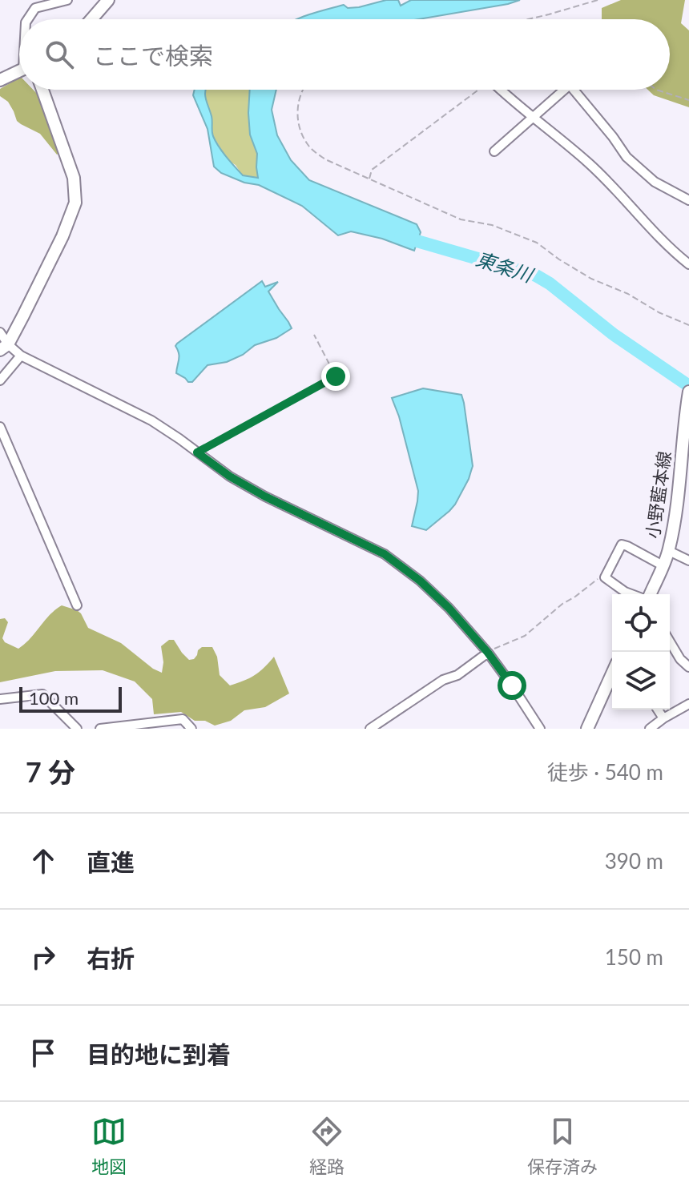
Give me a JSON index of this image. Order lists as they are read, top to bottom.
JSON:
{
  "streets": {
    "main road": ["小野藍本線"]
  },
  "water": ["東条川"],
  "scale_bar": "100 m",
  "page": {
    "search": "ここで検索",
    "scale": "100 m",
    "heading": ["7 分", "徒歩 · 540 m"],
    "list": [
      ["直進", "390 m"],
      ["右折", "150 m"],
      "目的地に到着"
    ],
    "nav": ["地図", "経路", "保存済み"]
  }
}
